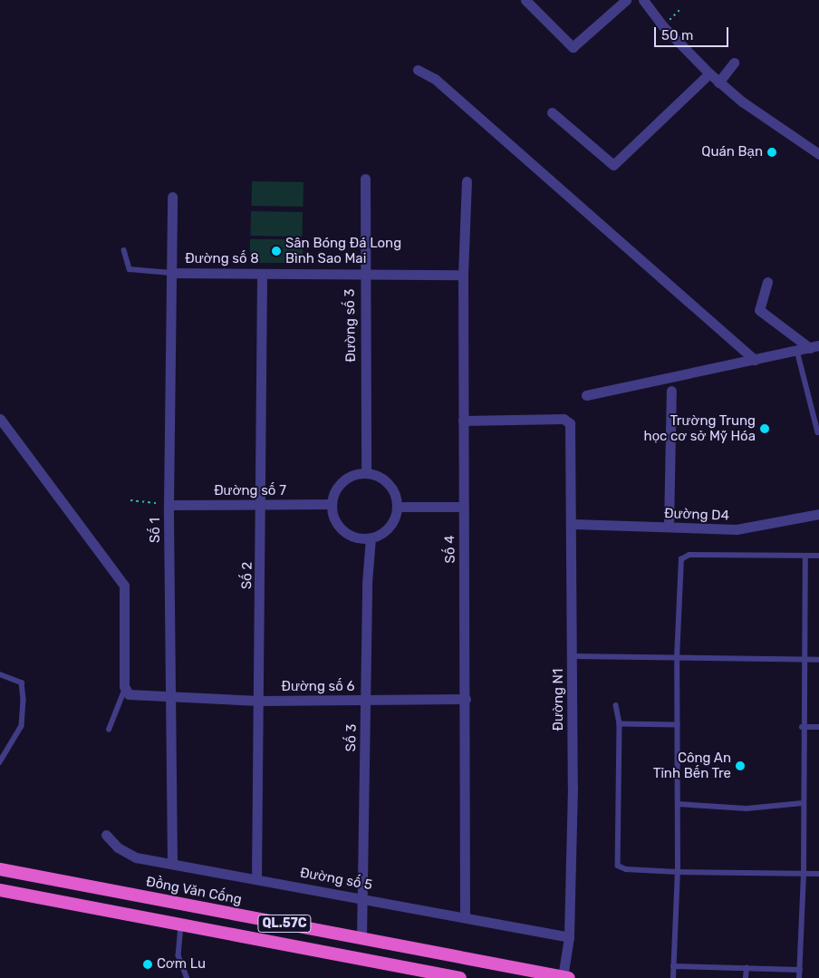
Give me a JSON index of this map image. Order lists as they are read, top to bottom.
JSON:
{
  "streets": {
    "highway": ["Đồng Văn Cống", "QL.57C"],
    "street": [
      "Đường số 8",
      "Đường số 3",
      "Đường số 7",
      "Đường D4",
      "Số 1",
      "Số 4",
      "Số 2",
      "Đường số 6",
      "Đường N1",
      "Số 3",
      "Đường số 5"
    ]
  },
  "crossings": [
    ["Đường số 8", "Đường số 3"],
    ["Đường số 8", "Số 1"],
    ["Đường số 8", "Số 4"],
    ["Đường số 8", "Số 2"],
    ["Đường số 3", "Đường số 7"],
    ["Đường số 3", "Số 3"],
    ["Đường số 7", "Số 1"],
    ["Đường số 7", "Số 2"],
    ["Đường số 7", "Số 3"],
    ["Đường D4", "Đường N1"],
    ["Số 1", "Đường số 6"],
    ["Số 1", "Đường số 5"],
    ["Số 4", "Đường số 6"],
    ["Số 4", "Đường N1"],
    ["Số 4", "Đường số 5"],
    ["Số 2", "Đường số 6"],
    ["Số 2", "Đường số 5"],
    ["Đường số 6", "Số 3"],
    ["Đường N1", "Đường số 5"],
    ["Đường N1", "Đồng Văn Cống"],
    ["Số 3", "Đường số 5"],
    ["Số 3", "Đồng Văn Cống"]
  ],
  "places": [
    "Quán Bạn",
    "Sân Bóng Đá Long Bình Sao Mai",
    "Trường Trung học cơ sở Mỹ Hóa",
    "Công An Tỉnh Bến Tre",
    "Cơm Lu"
  ],
  "scale_bar": "50 m"
}
